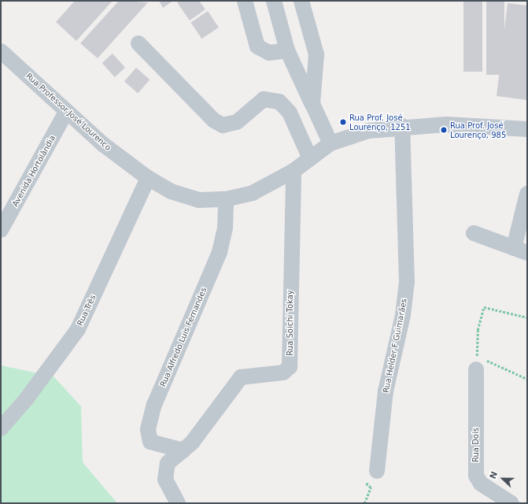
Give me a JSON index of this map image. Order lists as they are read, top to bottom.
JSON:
{
  "streets": {
    "street": [
      "Rua Professor José Lourenco",
      "Avenida Hortolândia",
      "Rua Três",
      "Rua Soichi Tokay",
      "Rua Alfredo Luis Fernandes",
      "Rua Helder F Guimarães",
      "Rua Dois"
    ]
  },
  "crossings": [
    ["Rua Professor José Lourenco", "Avenida Hortolândia"],
    ["Rua Professor José Lourenco", "Rua Três"],
    ["Rua Professor José Lourenco", "Rua Soichi Tokay"],
    ["Rua Professor José Lourenco", "Rua Alfredo Luis Fernandes"],
    ["Rua Professor José Lourenco", "Rua Helder F Guimarães"],
    ["Rua Soichi Tokay", "Rua Alfredo Luis Fernandes"]
  ],
  "places": ["Rua Prof. José Lourenço, 1251", "Rua Prof. José Lourenço, 985"],
  "north": "left"
}
